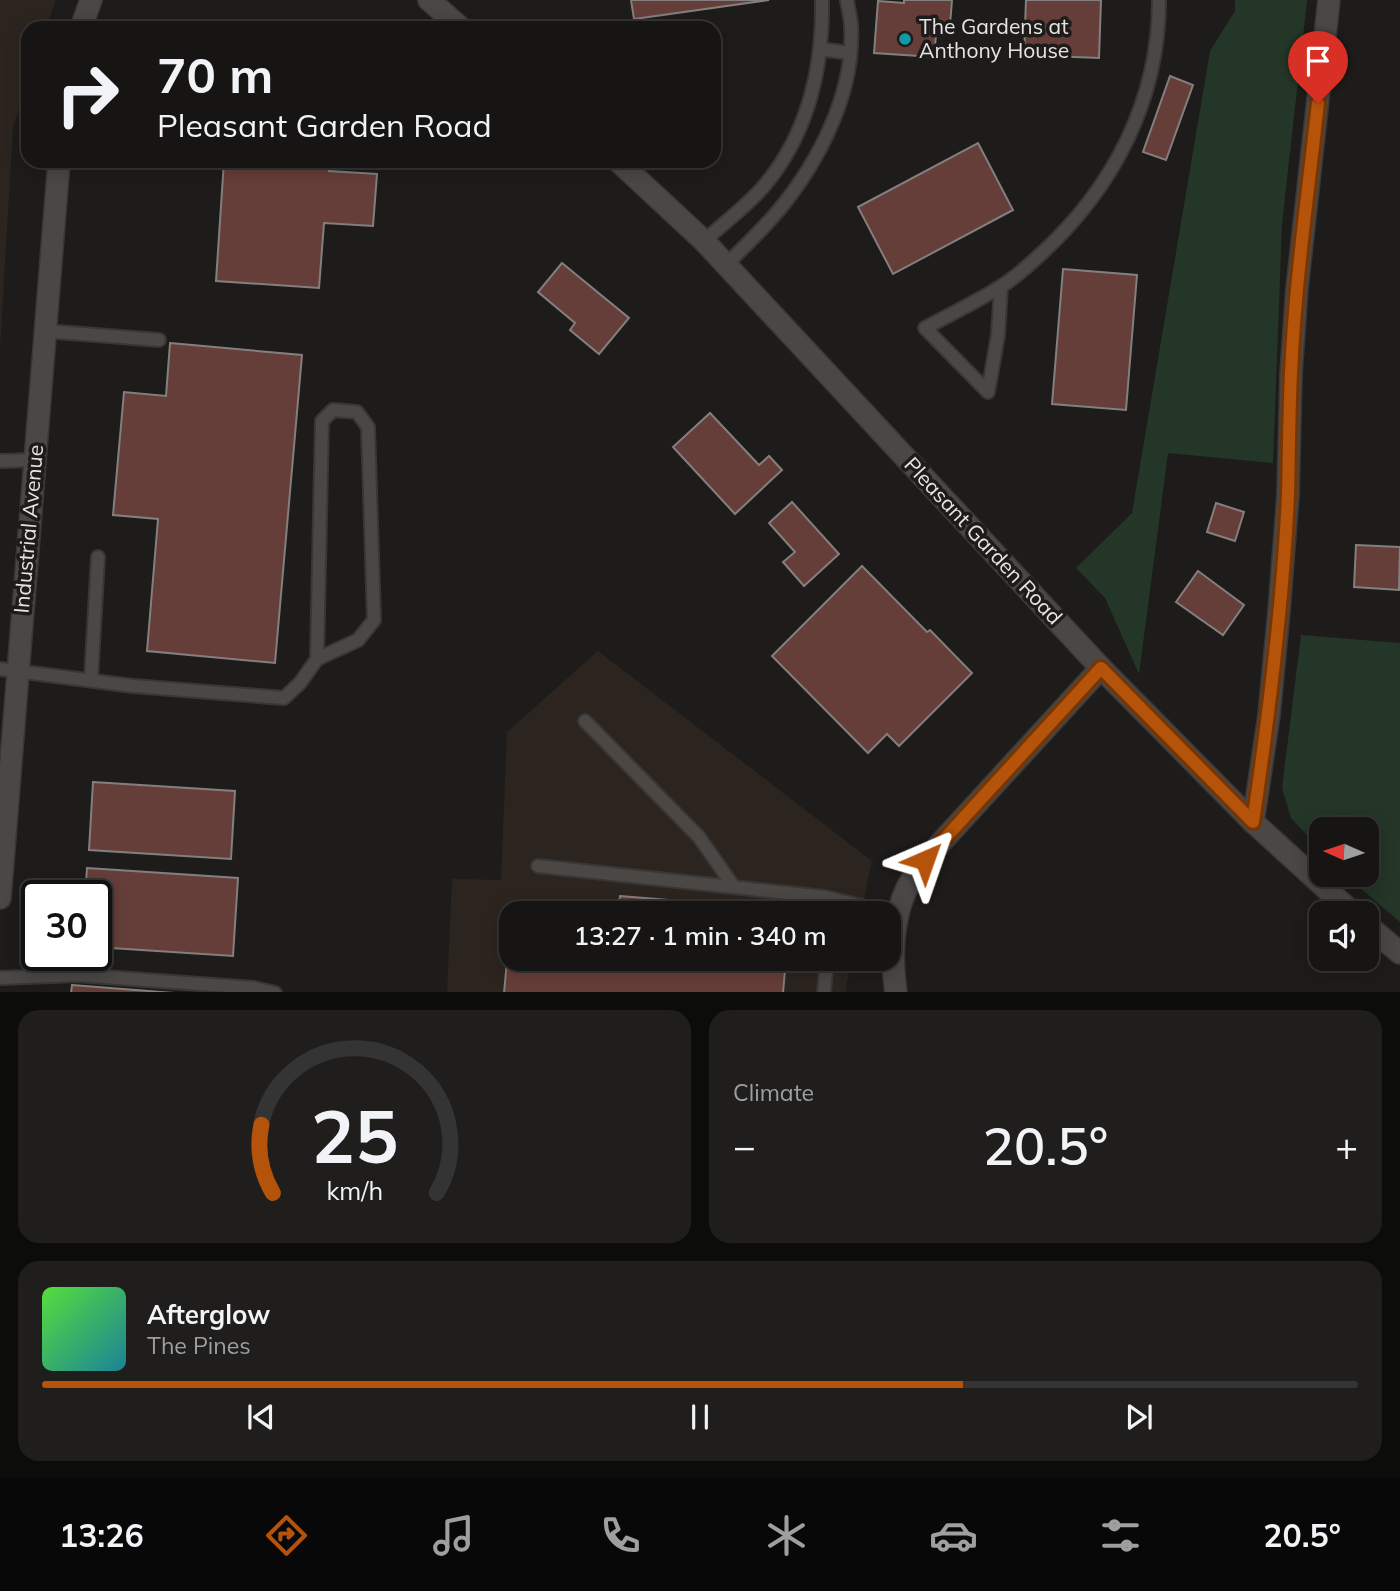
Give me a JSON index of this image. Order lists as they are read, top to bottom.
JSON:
{
  "streets": {
    "main road": ["Industrial Avenue", "Pleasant Garden Road"]
  },
  "places": ["The Gardens at Anthony House"],
  "north": "left",
  "page": {
    "turn": ["70 m", "Pleasant Garden Road"],
    "limit": "30",
    "trip": "13:27 · 1 min · 340 m",
    "tile": "Climate",
    "heat": ["−", "20.5°", "+"],
    "song": ["Afterglow", "The Pines"],
    "tabs": ["13:26", "20.5°"],
    "gauge": ["25", "km/h"]
  }
}
